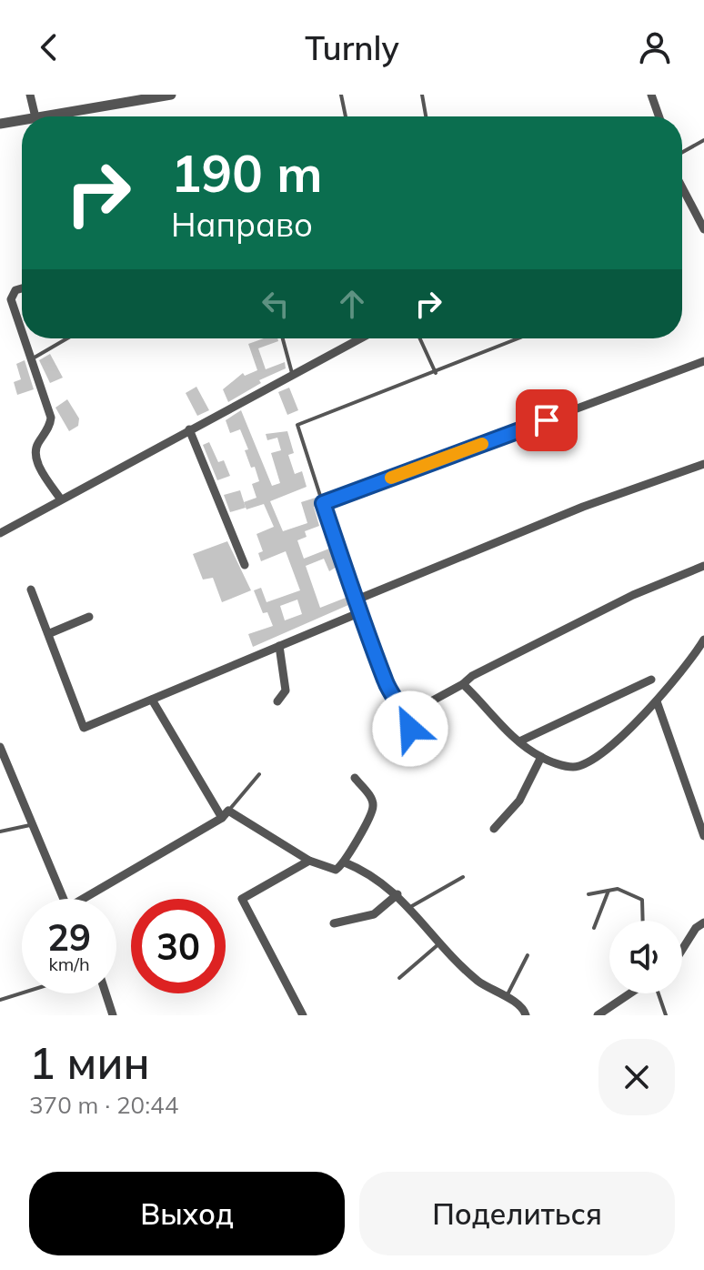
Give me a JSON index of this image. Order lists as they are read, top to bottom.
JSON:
{
  "page": {
    "header": "Turnly",
    "turn": ["190 m", "Направо"],
    "speed": "29 km/h",
    "limit": "30",
    "heading": ["1 мин", "370 m · 20:44"],
    "buttons": ["Выход", "Поделиться"]
  }
}
